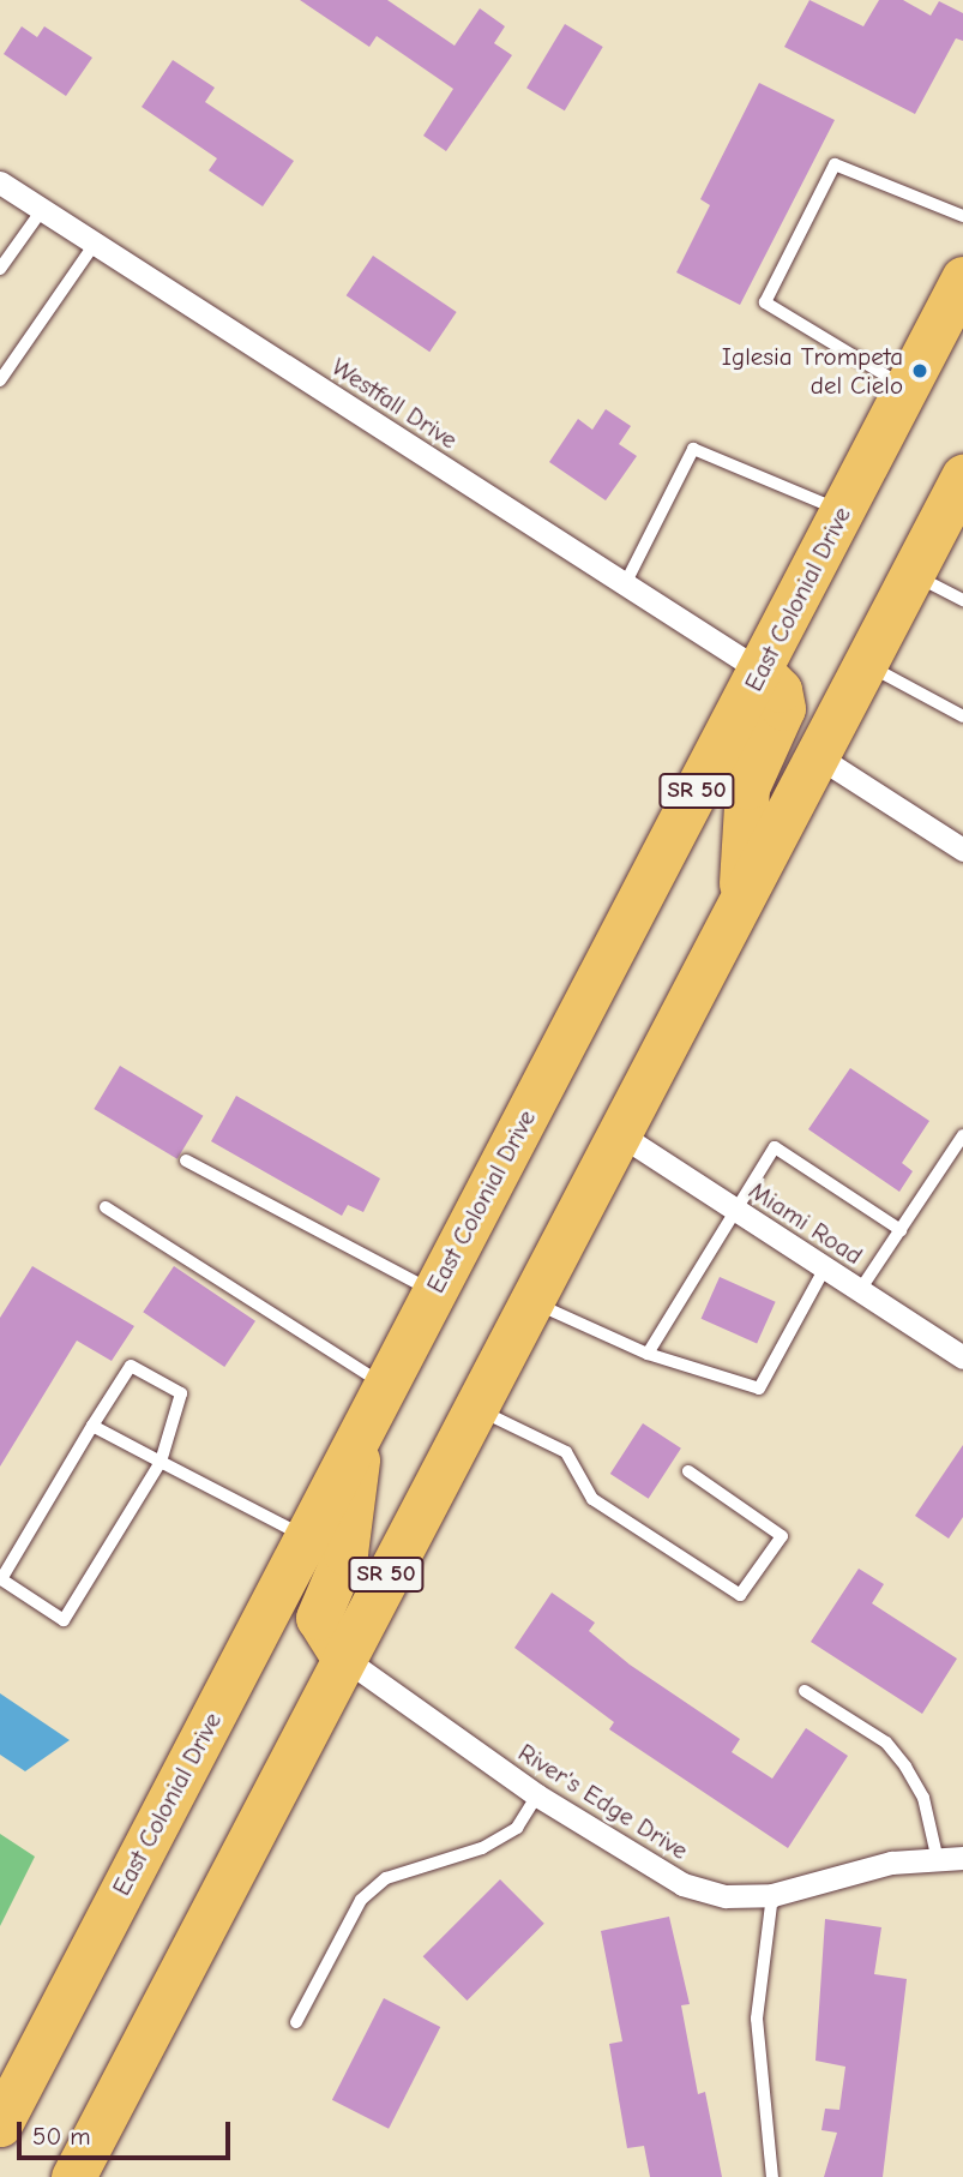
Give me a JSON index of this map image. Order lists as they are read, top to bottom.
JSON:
{
  "streets": {
    "highway": ["East Colonial Drive", "SR 50"],
    "street": ["Westfall Drive", "Miami Road", "River's Edge Drive"]
  },
  "crossings": [
    ["Westfall Drive", "East Colonial Drive"],
    ["SR 50", "Miami Road"],
    ["SR 50", "River's Edge Drive"]
  ],
  "places": ["Iglesia Trompeta del Cielo"],
  "scale_bar": "50 m"
}
